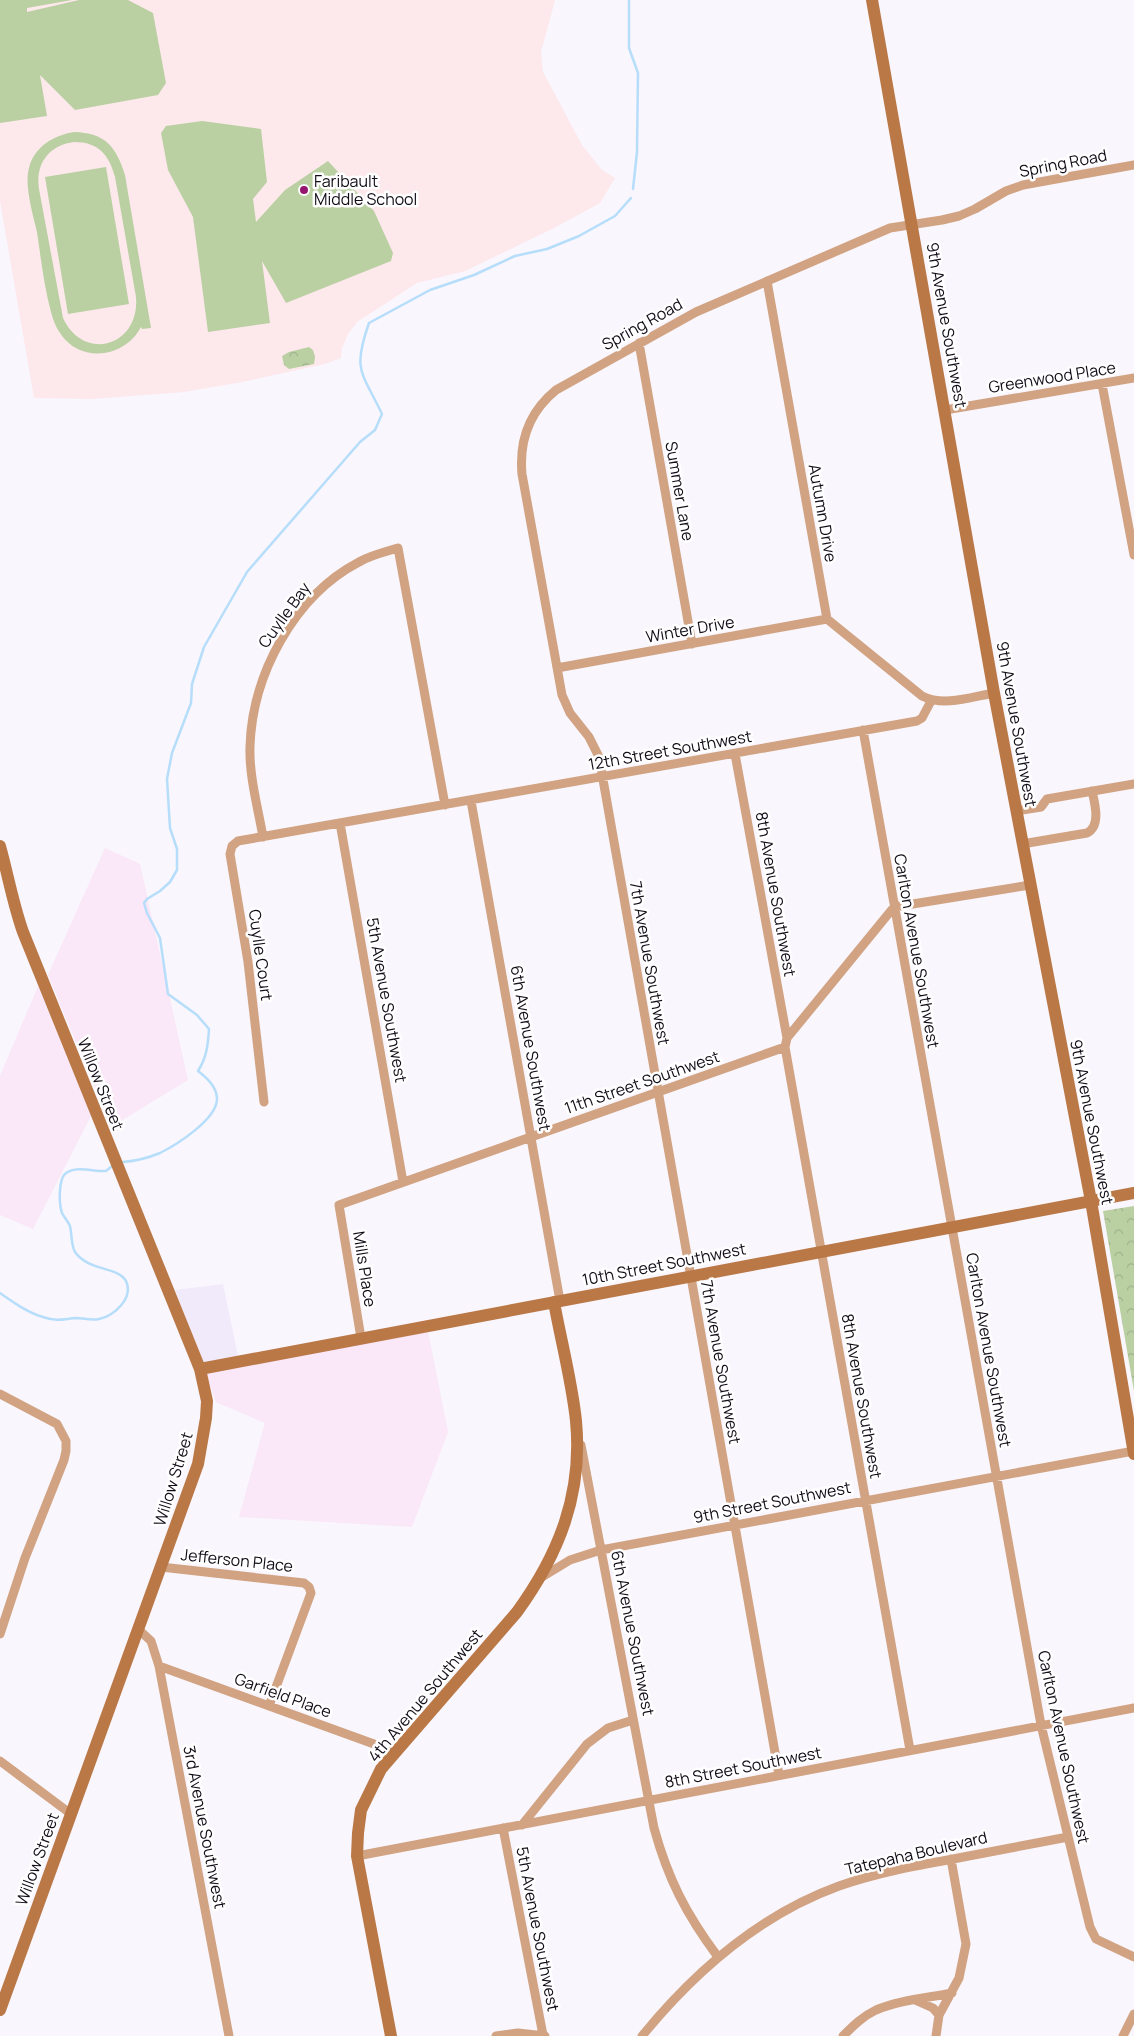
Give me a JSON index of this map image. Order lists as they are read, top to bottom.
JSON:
{
  "streets": {
    "street": [
      "Spring Road",
      "9th Avenue Southwest",
      "Greenwood Place",
      "Summer Lane",
      "Autumn Drive",
      "Cuylle Bay",
      "Winter Drive",
      "12th Street Southwest",
      "8th Avenue Southwest",
      "Carlton Avenue Southwest",
      "Cuylle Court",
      "7th Avenue Southwest",
      "5th Avenue Southwest",
      "6th Avenue Southwest",
      "11th Street Southwest",
      "Willow Street",
      "10th Street Southwest",
      "Mills Place",
      "9th Street Southwest",
      "Jefferson Place",
      "Garfield Place",
      "4th Avenue Southwest",
      "8th Street Southwest",
      "3rd Avenue Southwest",
      "Tatepaha Boulevard"
    ]
  },
  "crossings": [
    ["Spring Road", "9th Avenue Southwest"],
    ["Spring Road", "Summer Lane"],
    ["Spring Road", "Autumn Drive"],
    ["Spring Road", "Winter Drive"],
    ["Spring Road", "12th Street Southwest"],
    ["Spring Road", "7th Avenue Southwest"],
    ["9th Avenue Southwest", "Greenwood Place"],
    ["9th Avenue Southwest", "10th Street Southwest"],
    ["9th Avenue Southwest", "9th Street Southwest"],
    ["Summer Lane", "Winter Drive"],
    ["Autumn Drive", "Winter Drive"],
    ["Cuylle Bay", "12th Street Southwest"],
    ["Cuylle Bay", "Cuylle Court"],
    ["12th Street Southwest", "8th Avenue Southwest"],
    ["12th Street Southwest", "Carlton Avenue Southwest"],
    ["12th Street Southwest", "7th Avenue Southwest"],
    ["12th Street Southwest", "5th Avenue Southwest"],
    ["12th Street Southwest", "6th Avenue Southwest"],
    ["8th Avenue Southwest", "11th Street Southwest"],
    ["8th Avenue Southwest", "10th Street Southwest"],
    ["8th Avenue Southwest", "9th Street Southwest"],
    ["8th Avenue Southwest", "8th Street Southwest"],
    ["Carlton Avenue Southwest", "10th Street Southwest"],
    ["Carlton Avenue Southwest", "9th Street Southwest"],
    ["Carlton Avenue Southwest", "8th Street Southwest"],
    ["Carlton Avenue Southwest", "Tatepaha Boulevard"],
    ["7th Avenue Southwest", "11th Street Southwest"],
    ["7th Avenue Southwest", "10th Street Southwest"],
    ["7th Avenue Southwest", "9th Street Southwest"],
    ["7th Avenue Southwest", "8th Street Southwest"],
    ["5th Avenue Southwest", "6th Avenue Southwest"],
    ["5th Avenue Southwest", "11th Street Southwest"],
    ["5th Avenue Southwest", "8th Street Southwest"],
    ["6th Avenue Southwest", "11th Street Southwest"],
    ["6th Avenue Southwest", "10th Street Southwest"],
    ["6th Avenue Southwest", "9th Street Southwest"],
    ["6th Avenue Southwest", "4th Avenue Southwest"],
    ["6th Avenue Southwest", "8th Street Southwest"],
    ["6th Avenue Southwest", "Tatepaha Boulevard"],
    ["11th Street Southwest", "Mills Place"],
    ["Willow Street", "10th Street Southwest"],
    ["Willow Street", "Jefferson Place"],
    ["Willow Street", "3rd Avenue Southwest"],
    ["10th Street Southwest", "Mills Place"],
    ["9th Street Southwest", "4th Avenue Southwest"],
    ["Jefferson Place", "Garfield Place"],
    ["Garfield Place", "4th Avenue Southwest"],
    ["Garfield Place", "3rd Avenue Southwest"],
    ["4th Avenue Southwest", "8th Street Southwest"]
  ],
  "places": ["Faribault Middle School"]
}
